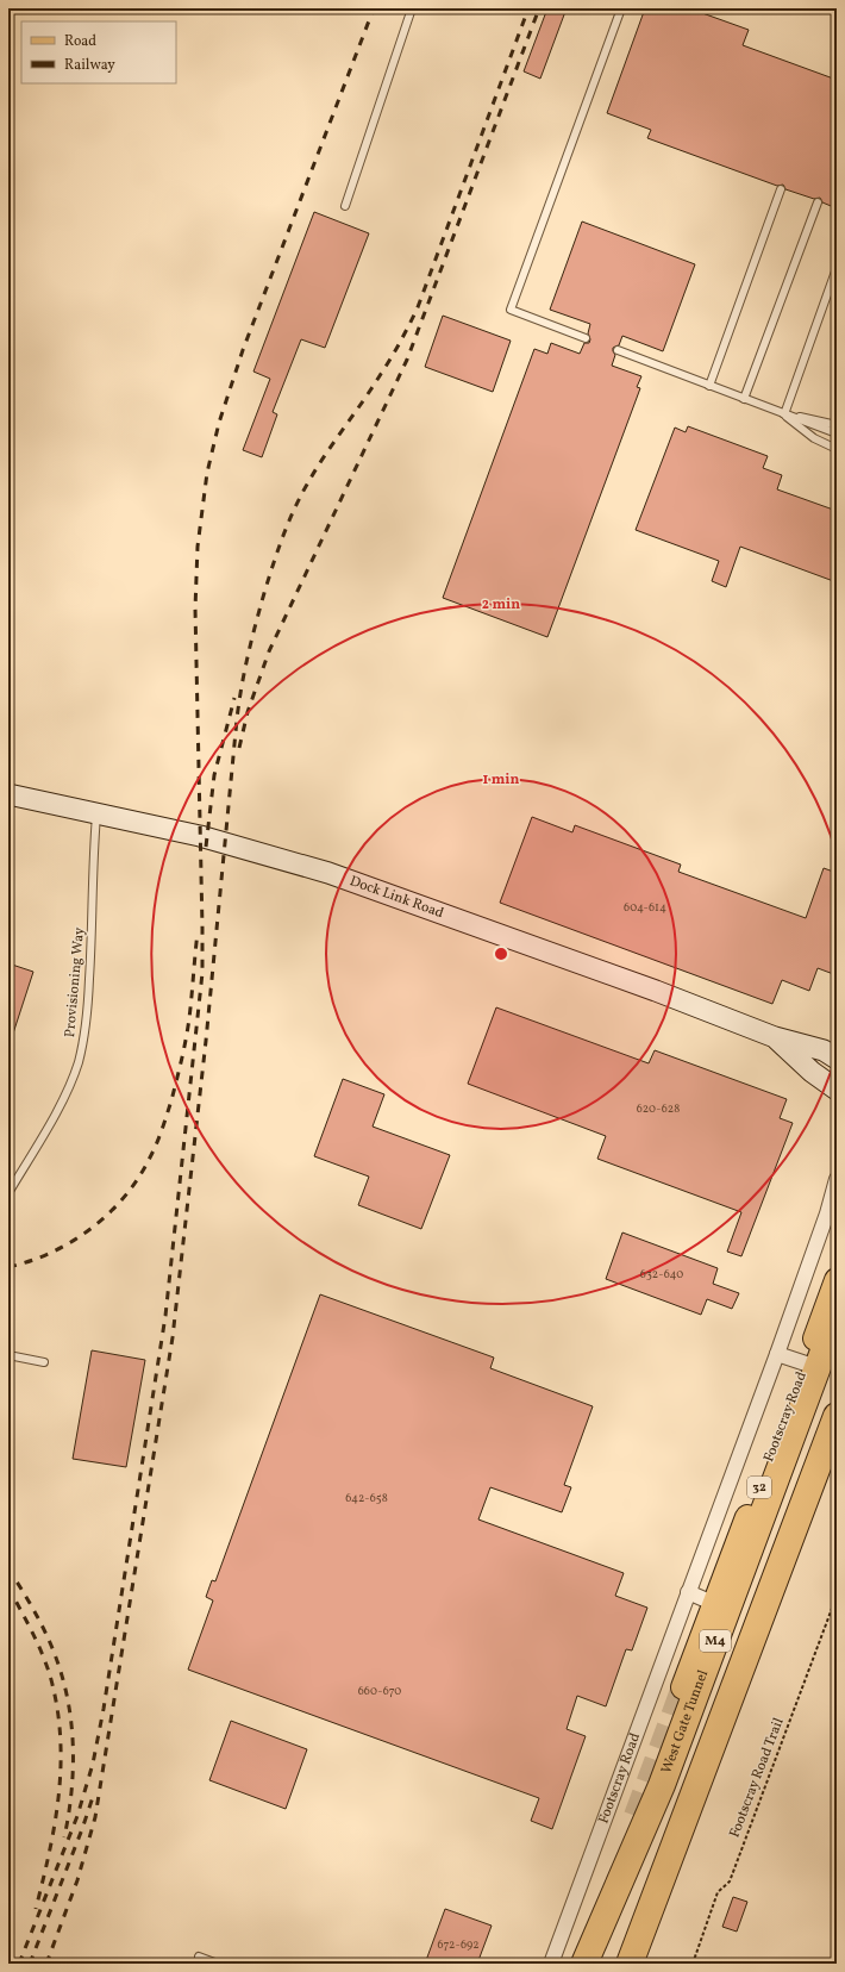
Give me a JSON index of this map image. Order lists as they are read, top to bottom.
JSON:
{
  "streets": {
    "highway": ["M4", "West Gate Tunnel"],
    "main road": ["Dock Link Road", "Footscray Road", "32"],
    "lane": ["Provisioning Way"],
    "path": ["Footscray Road Trail"]
  },
  "crossings": [
    ["Dock Link Road", "Provisioning Way"]
  ],
  "house_numbers": [
    "604-614",
    "620-628",
    "632-640",
    "642-658",
    "660-670",
    "672-692"
  ],
  "legend": ["Road", "Railway"],
  "rings": ["2 min", "1 min"]
}
